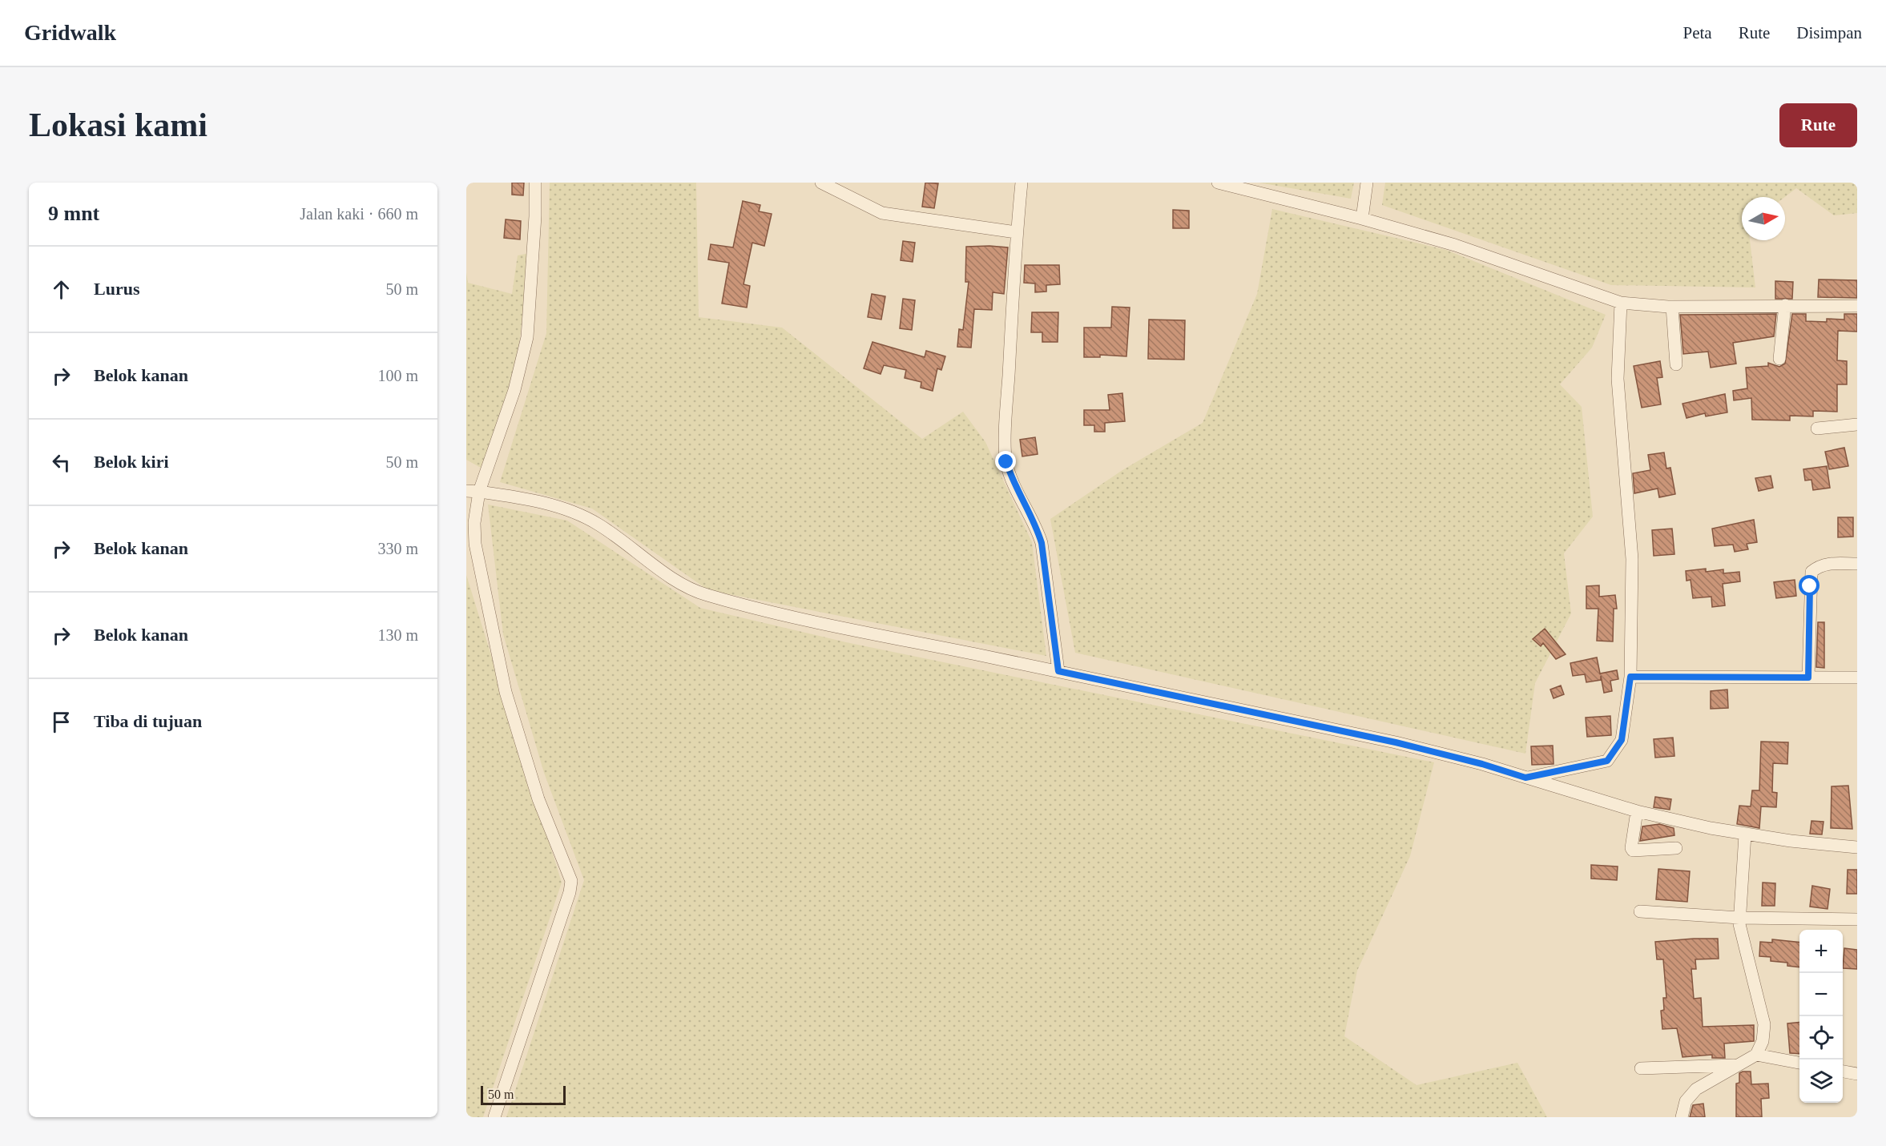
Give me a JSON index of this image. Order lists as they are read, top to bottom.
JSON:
{
  "scale_bar": "50 m",
  "north": "right",
  "page": {
    "header": "Gridwalk",
    "nav": ["Peta", "Rute", "Disimpan"],
    "buttons": "Rute",
    "title": "Lokasi kami",
    "heading": ["9 mnt", "Jalan kaki · 660 m"],
    "list": [
      ["Lurus", "50 m"],
      ["Belok kanan", "100 m"],
      ["Belok kiri", "50 m"],
      ["Belok kanan", "330 m"],
      ["Belok kanan", "130 m"],
      "Tiba di tujuan"
    ],
    "map_buttons": ["+", "−"],
    "scale": "50 m"
  }
}
